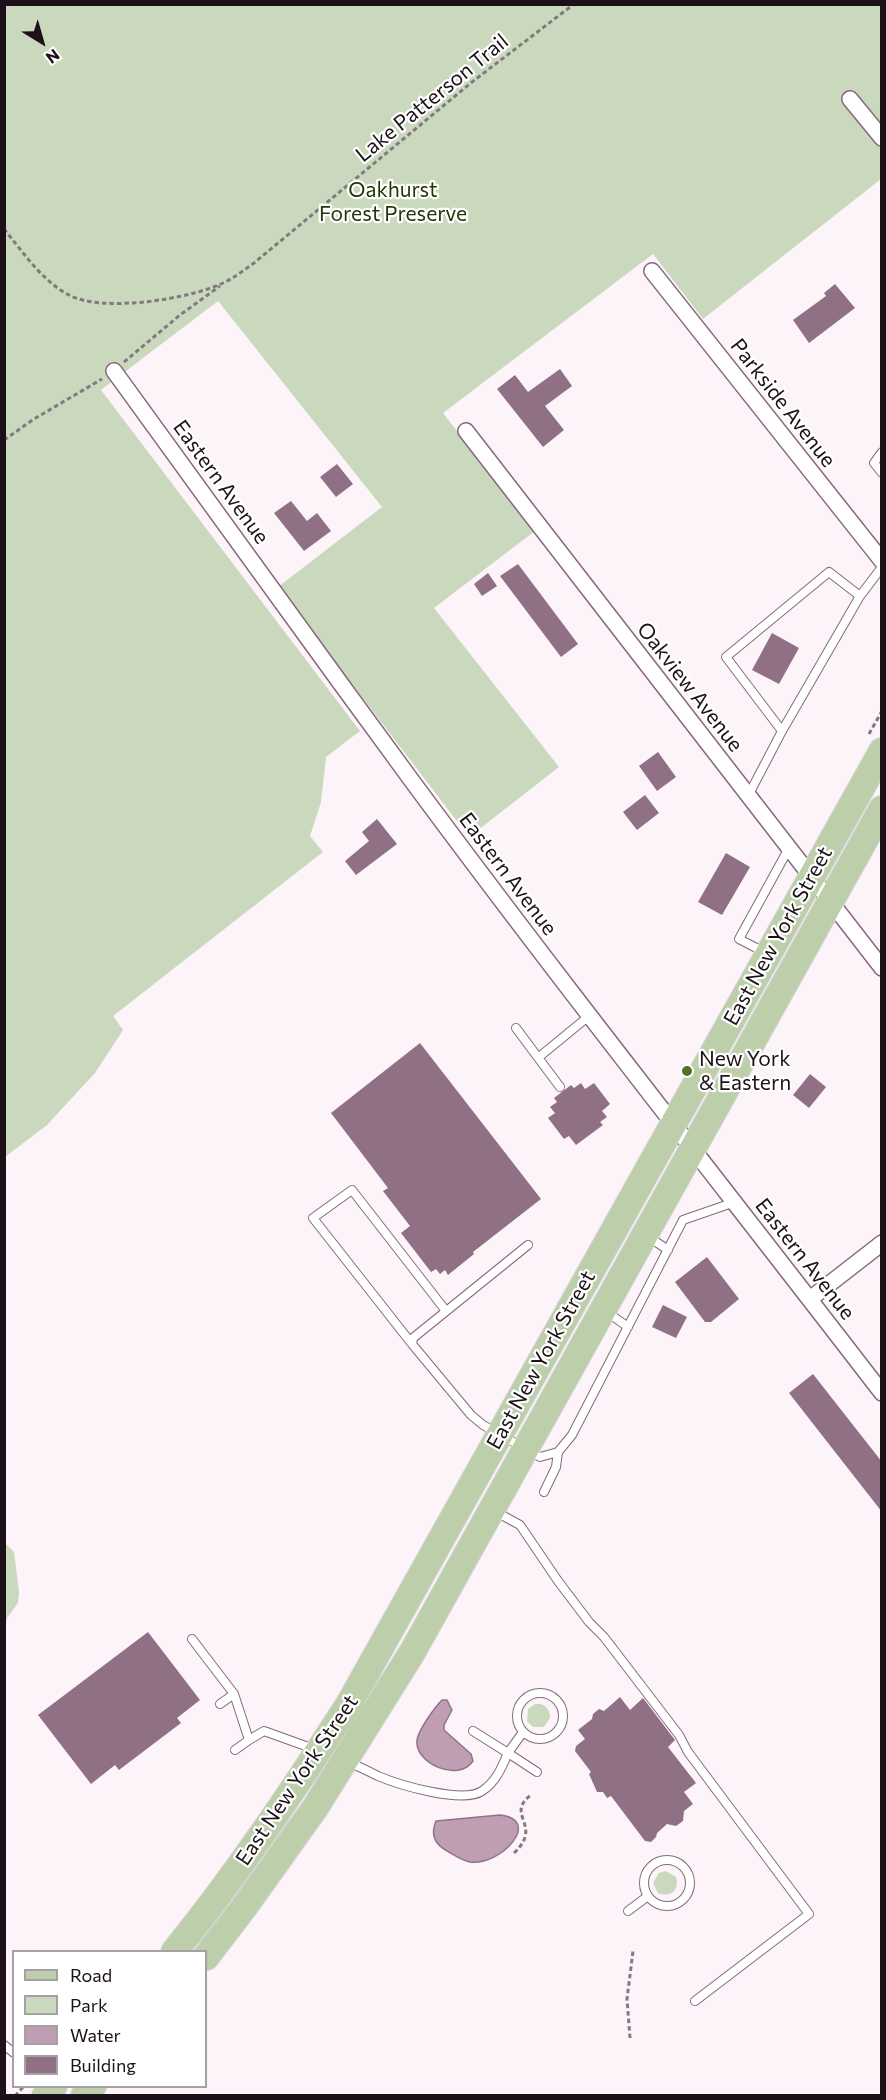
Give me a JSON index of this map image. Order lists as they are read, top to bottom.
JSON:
{
  "streets": {
    "main road": ["East New York Street"],
    "street": ["Parkside Avenue", "Eastern Avenue", "Oakview Avenue"],
    "path": ["Lake Patterson Trail"]
  },
  "crossings": [
    ["Eastern Avenue", "East New York Street"],
    ["Oakview Avenue", "East New York Street"]
  ],
  "parks": ["Oakhurst Forest Preserve"],
  "places": ["New York & Eastern"],
  "legend": [
    "Road",
    "Park",
    "Water",
    "Building"
  ],
  "north": "bottom right"
}
